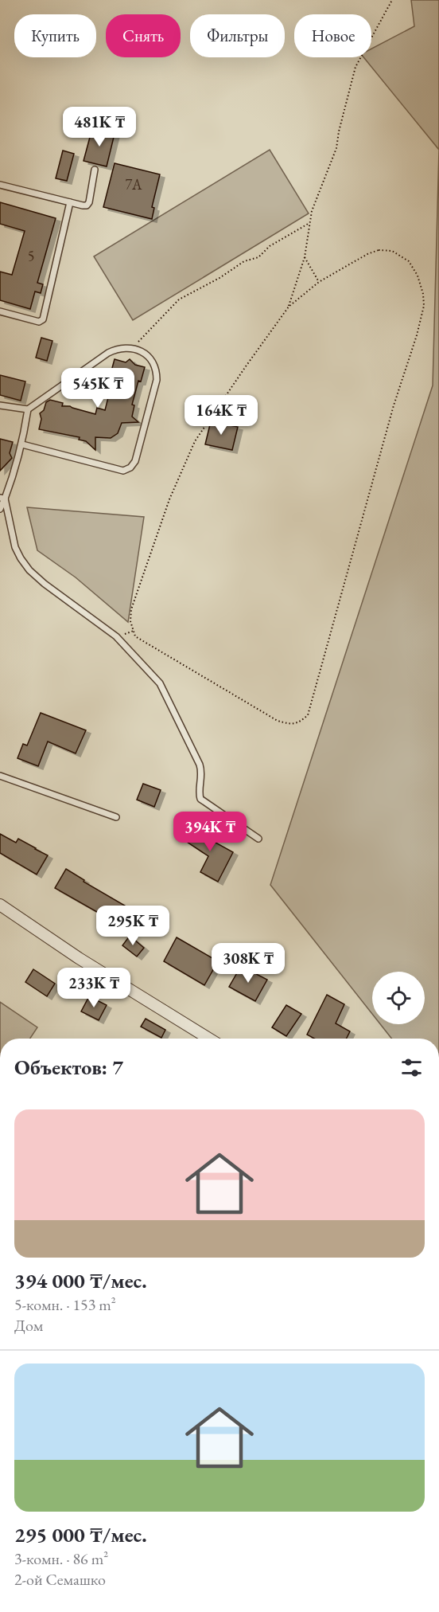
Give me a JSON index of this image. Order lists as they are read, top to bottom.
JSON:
{
  "house_numbers": ["7А", "5"],
  "page": {
    "chip": [
      "Купить",
      "Снять",
      "Фильтры",
      "Новое"
    ],
    "price": [
      "481K ₸",
      "545K ₸",
      "164K ₸",
      "394K ₸",
      "295K ₸",
      "308K ₸",
      "233K ₸"
    ],
    "heading": "Объектов: 7",
    "list": [
      {
        "name": "394 000 ₸/мес.",
        "note": "5-комн. · 153 m² · Дом"
      },
      {
        "name": "295 000 ₸/мес.",
        "note": "3-комн. · 86 m² · 2-ой Семашко"
      }
    ]
  }
}
